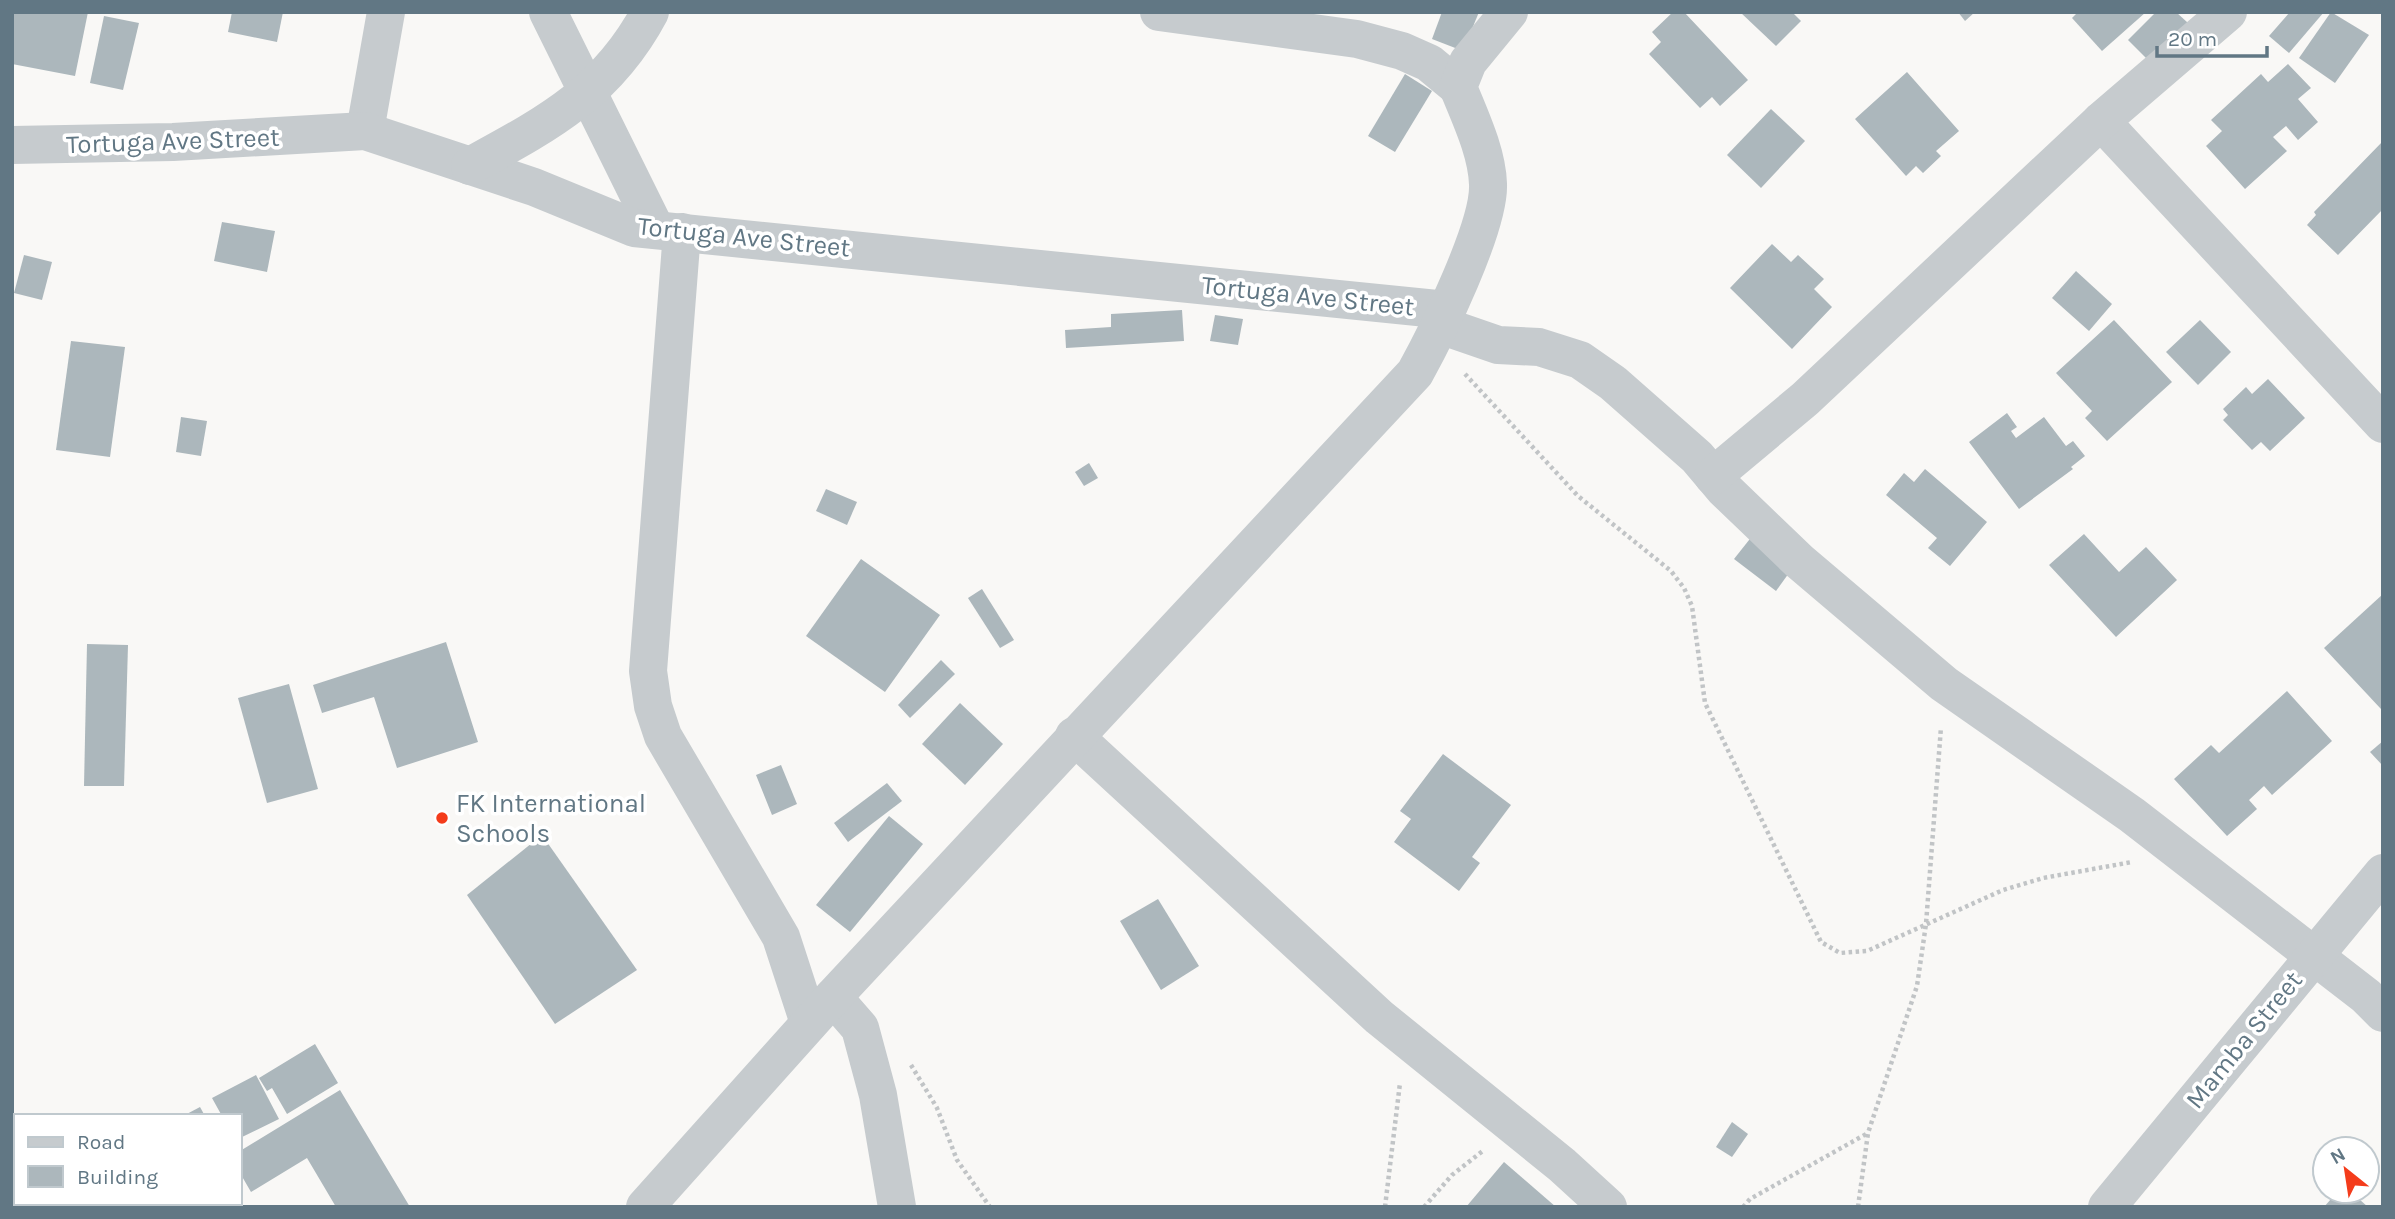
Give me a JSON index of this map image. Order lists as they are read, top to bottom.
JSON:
{
  "streets": {
    "street": ["Tortuga Ave Street", "Mamba Street"]
  },
  "crossings": [
    ["Tortuga Ave Street", "Mamba Street"]
  ],
  "places": ["FK International Schools"],
  "legend": ["Road", "Building"],
  "scale_bar": "20 m",
  "north": "top left"
}
